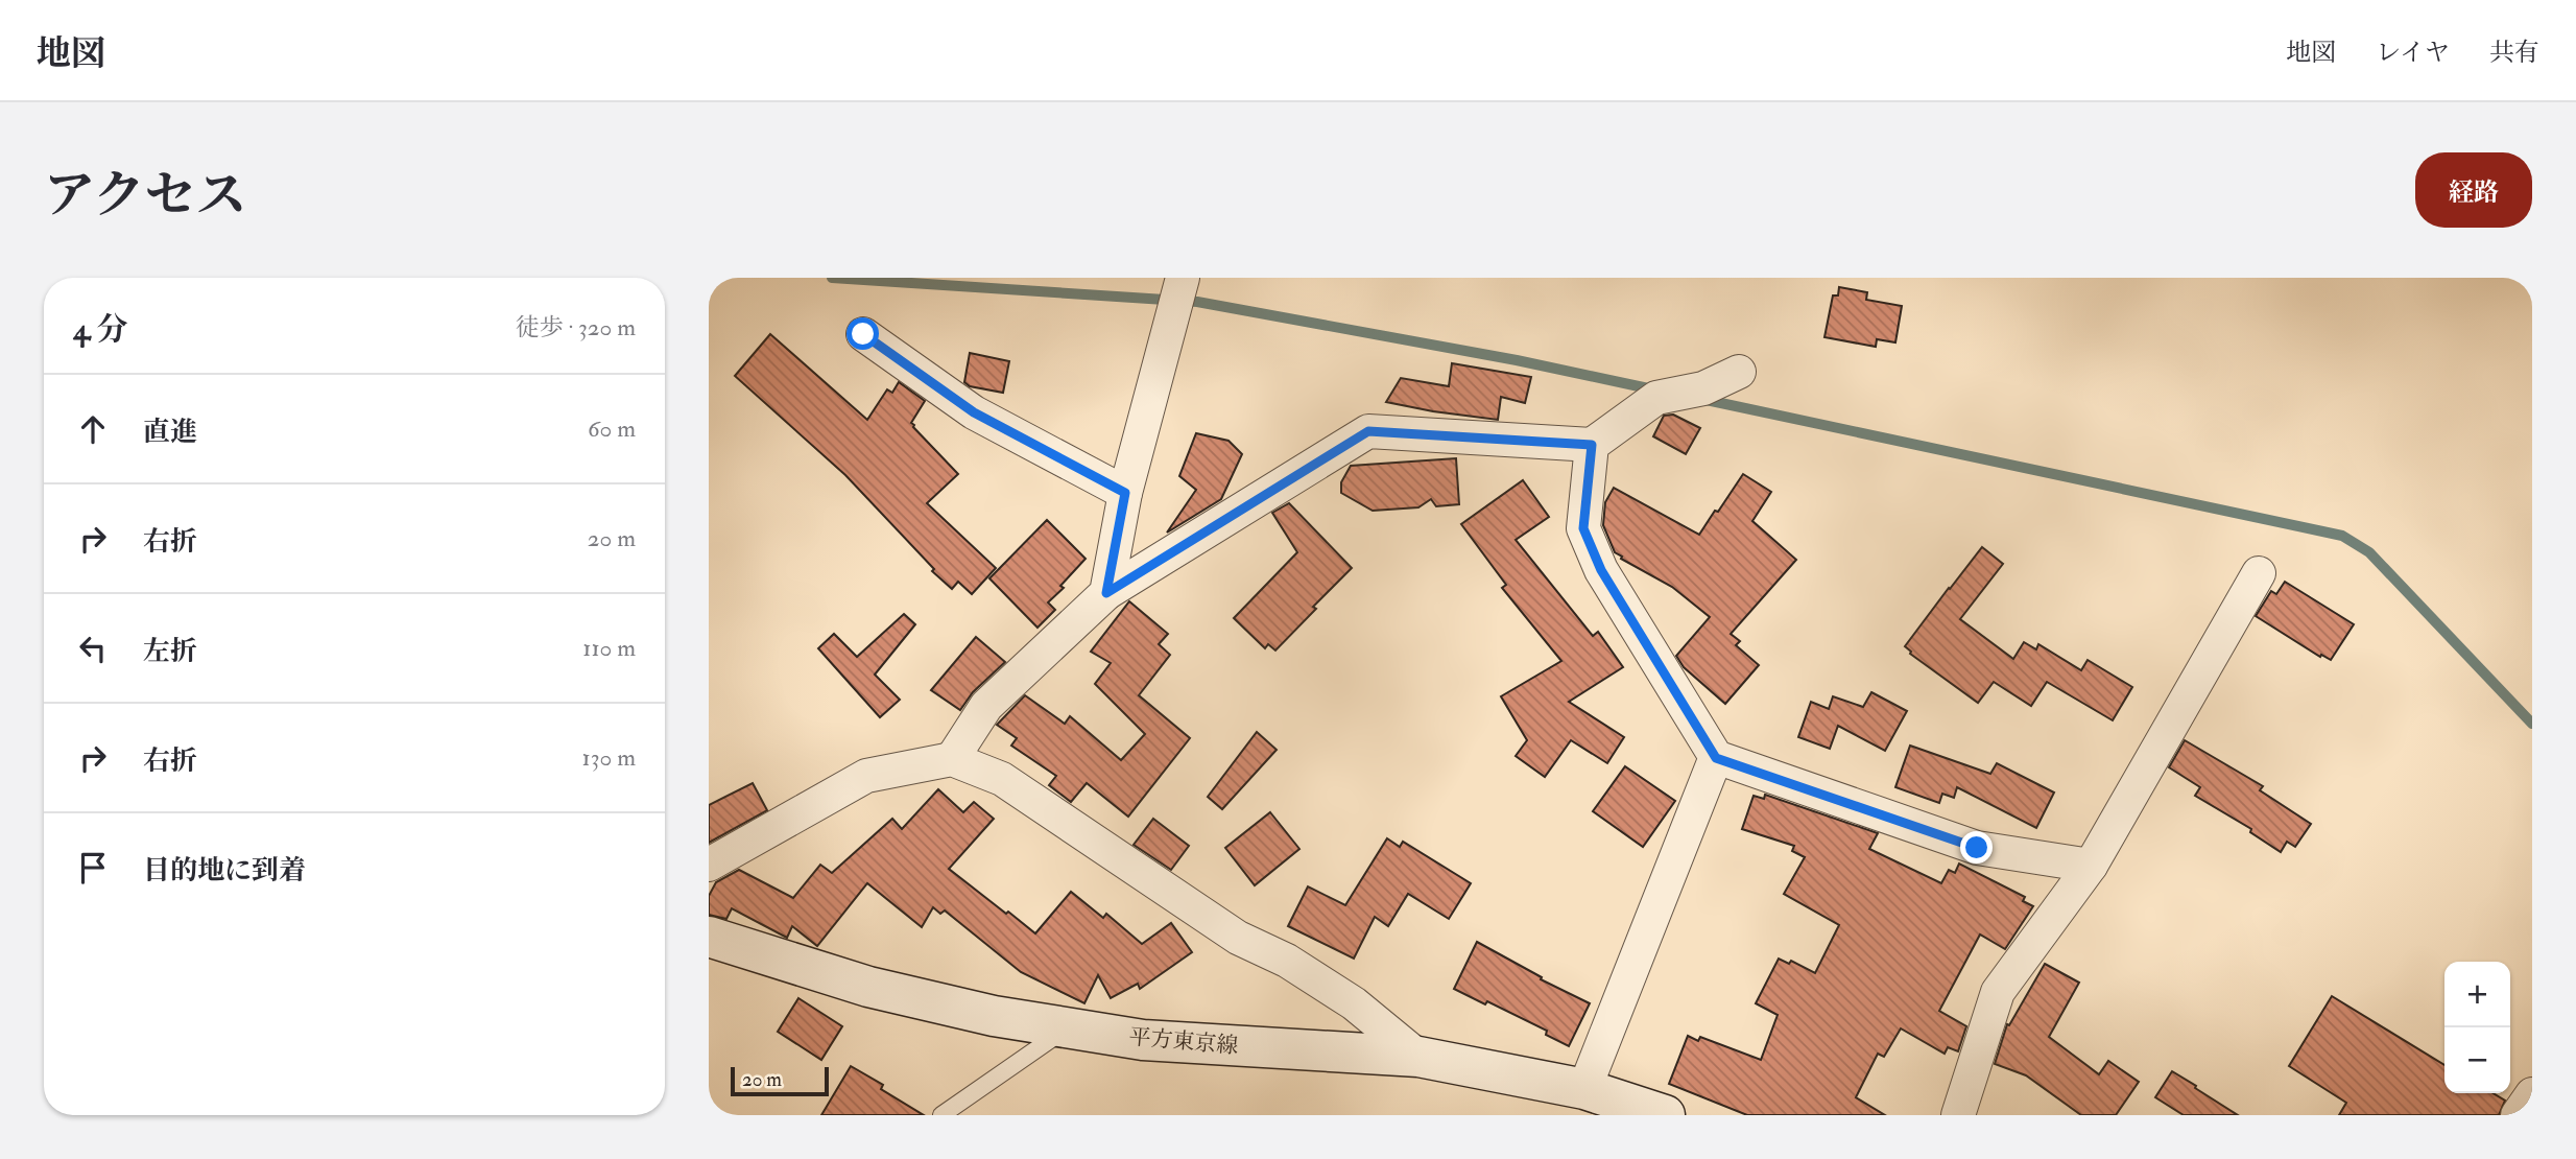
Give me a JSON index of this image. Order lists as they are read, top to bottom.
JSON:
{
  "streets": {
    "main road": ["平方東京線"]
  },
  "scale_bar": "20 m",
  "page": {
    "header": "地図",
    "nav": ["地図", "レイヤ", "共有"],
    "buttons": "経路",
    "title": "アクセス",
    "heading": ["4 分", "徒歩 · 320 m"],
    "list": [
      ["直進", "60 m"],
      ["右折", "20 m"],
      ["左折", "110 m"],
      ["右折", "130 m"],
      "目的地に到着"
    ],
    "map_buttons": ["+", "−"],
    "scale": "20 m"
  }
}
